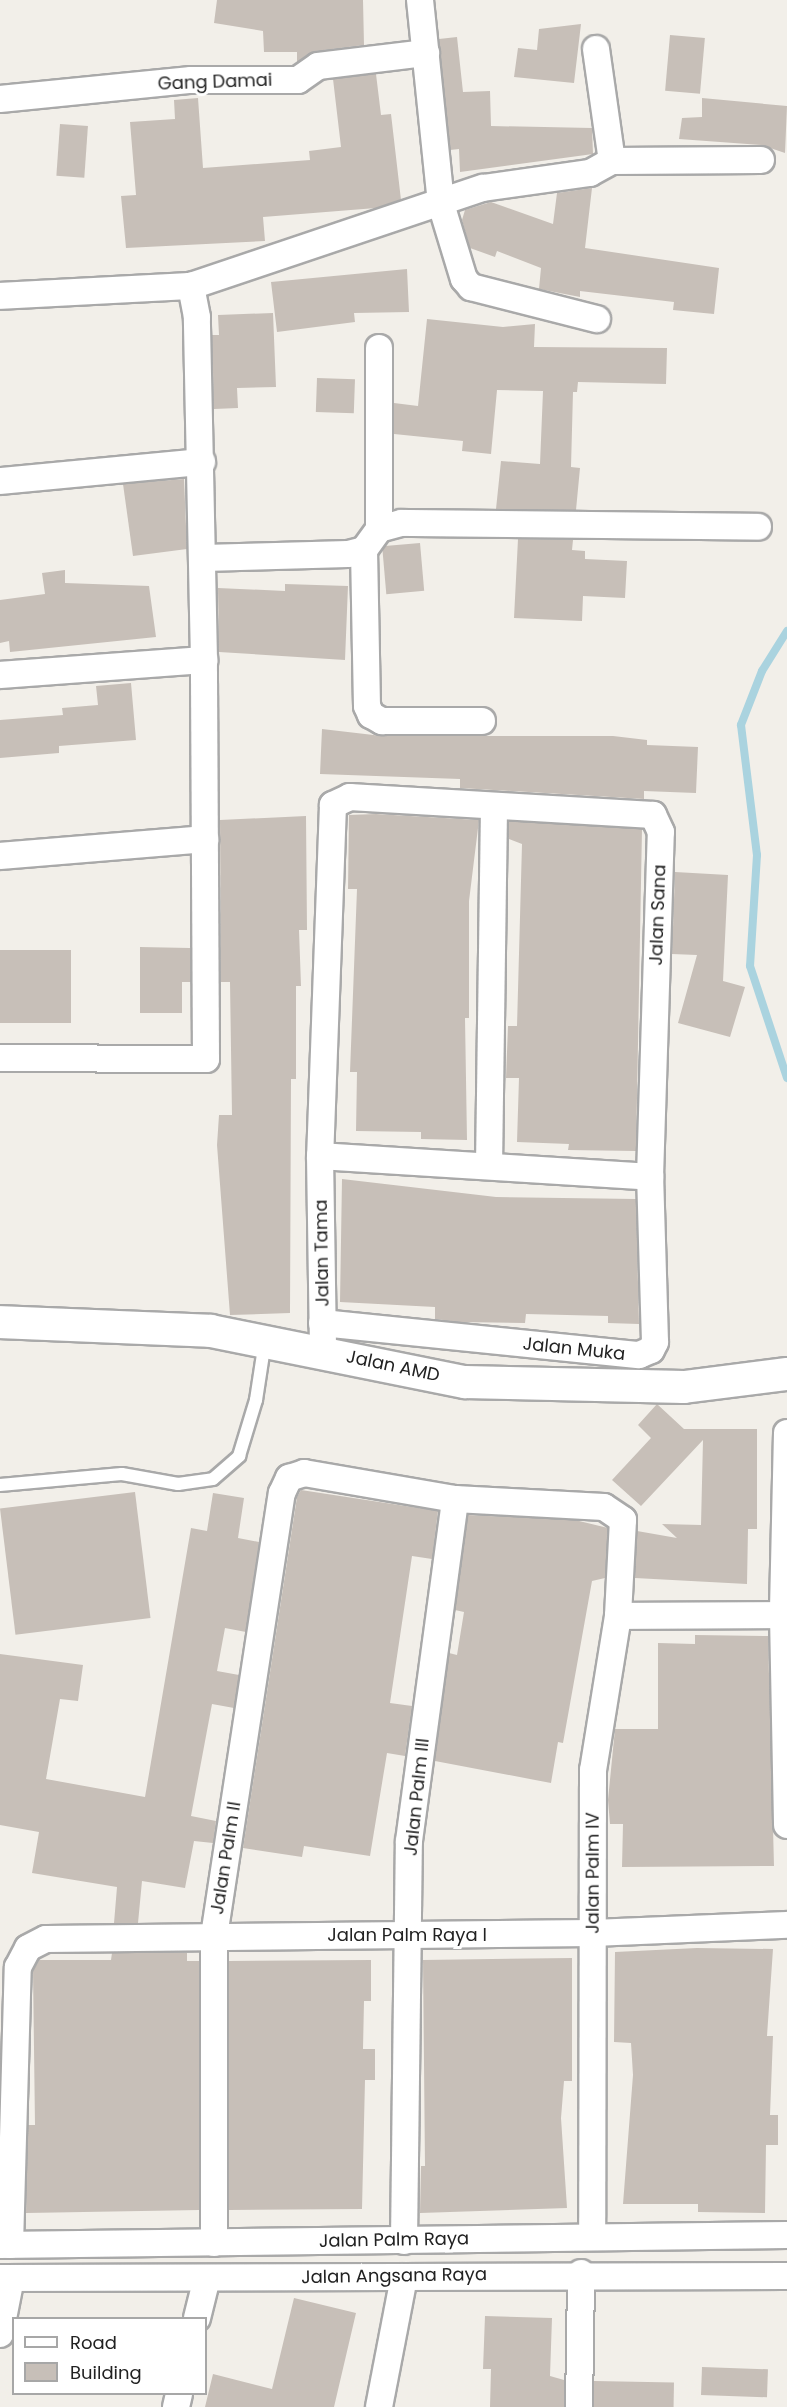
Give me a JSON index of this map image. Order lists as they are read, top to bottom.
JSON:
{
  "streets": {
    "street": [
      "Gang Damai",
      "Jalan Sana",
      "Jalan Tama",
      "Jalan Muka",
      "Jalan AMD",
      "Jalan Palm III",
      "Jalan Palm II",
      "Jalan Palm IV",
      "Jalan Palm Raya I",
      "Jalan Palm Raya",
      "Jalan Angsana Raya"
    ]
  },
  "crossings": [
    ["Jalan Sana", "Jalan Tama"],
    ["Jalan Sana", "Jalan Muka"],
    ["Jalan Tama", "Jalan Muka"],
    ["Jalan Tama", "Jalan AMD"],
    ["Jalan Muka", "Jalan AMD"],
    ["Jalan Palm III", "Jalan Palm II"],
    ["Jalan Palm III", "Jalan Palm IV"],
    ["Jalan Palm III", "Jalan Palm Raya I"],
    ["Jalan Palm III", "Jalan Palm Raya"],
    ["Jalan Palm II", "Jalan Palm IV"],
    ["Jalan Palm II", "Jalan Palm Raya I"],
    ["Jalan Palm II", "Jalan Palm Raya"],
    ["Jalan Palm IV", "Jalan Palm Raya I"],
    ["Jalan Palm IV", "Jalan Palm Raya"],
    ["Jalan Palm Raya I", "Jalan Palm Raya"]
  ],
  "legend": ["Road", "Building"]
}
